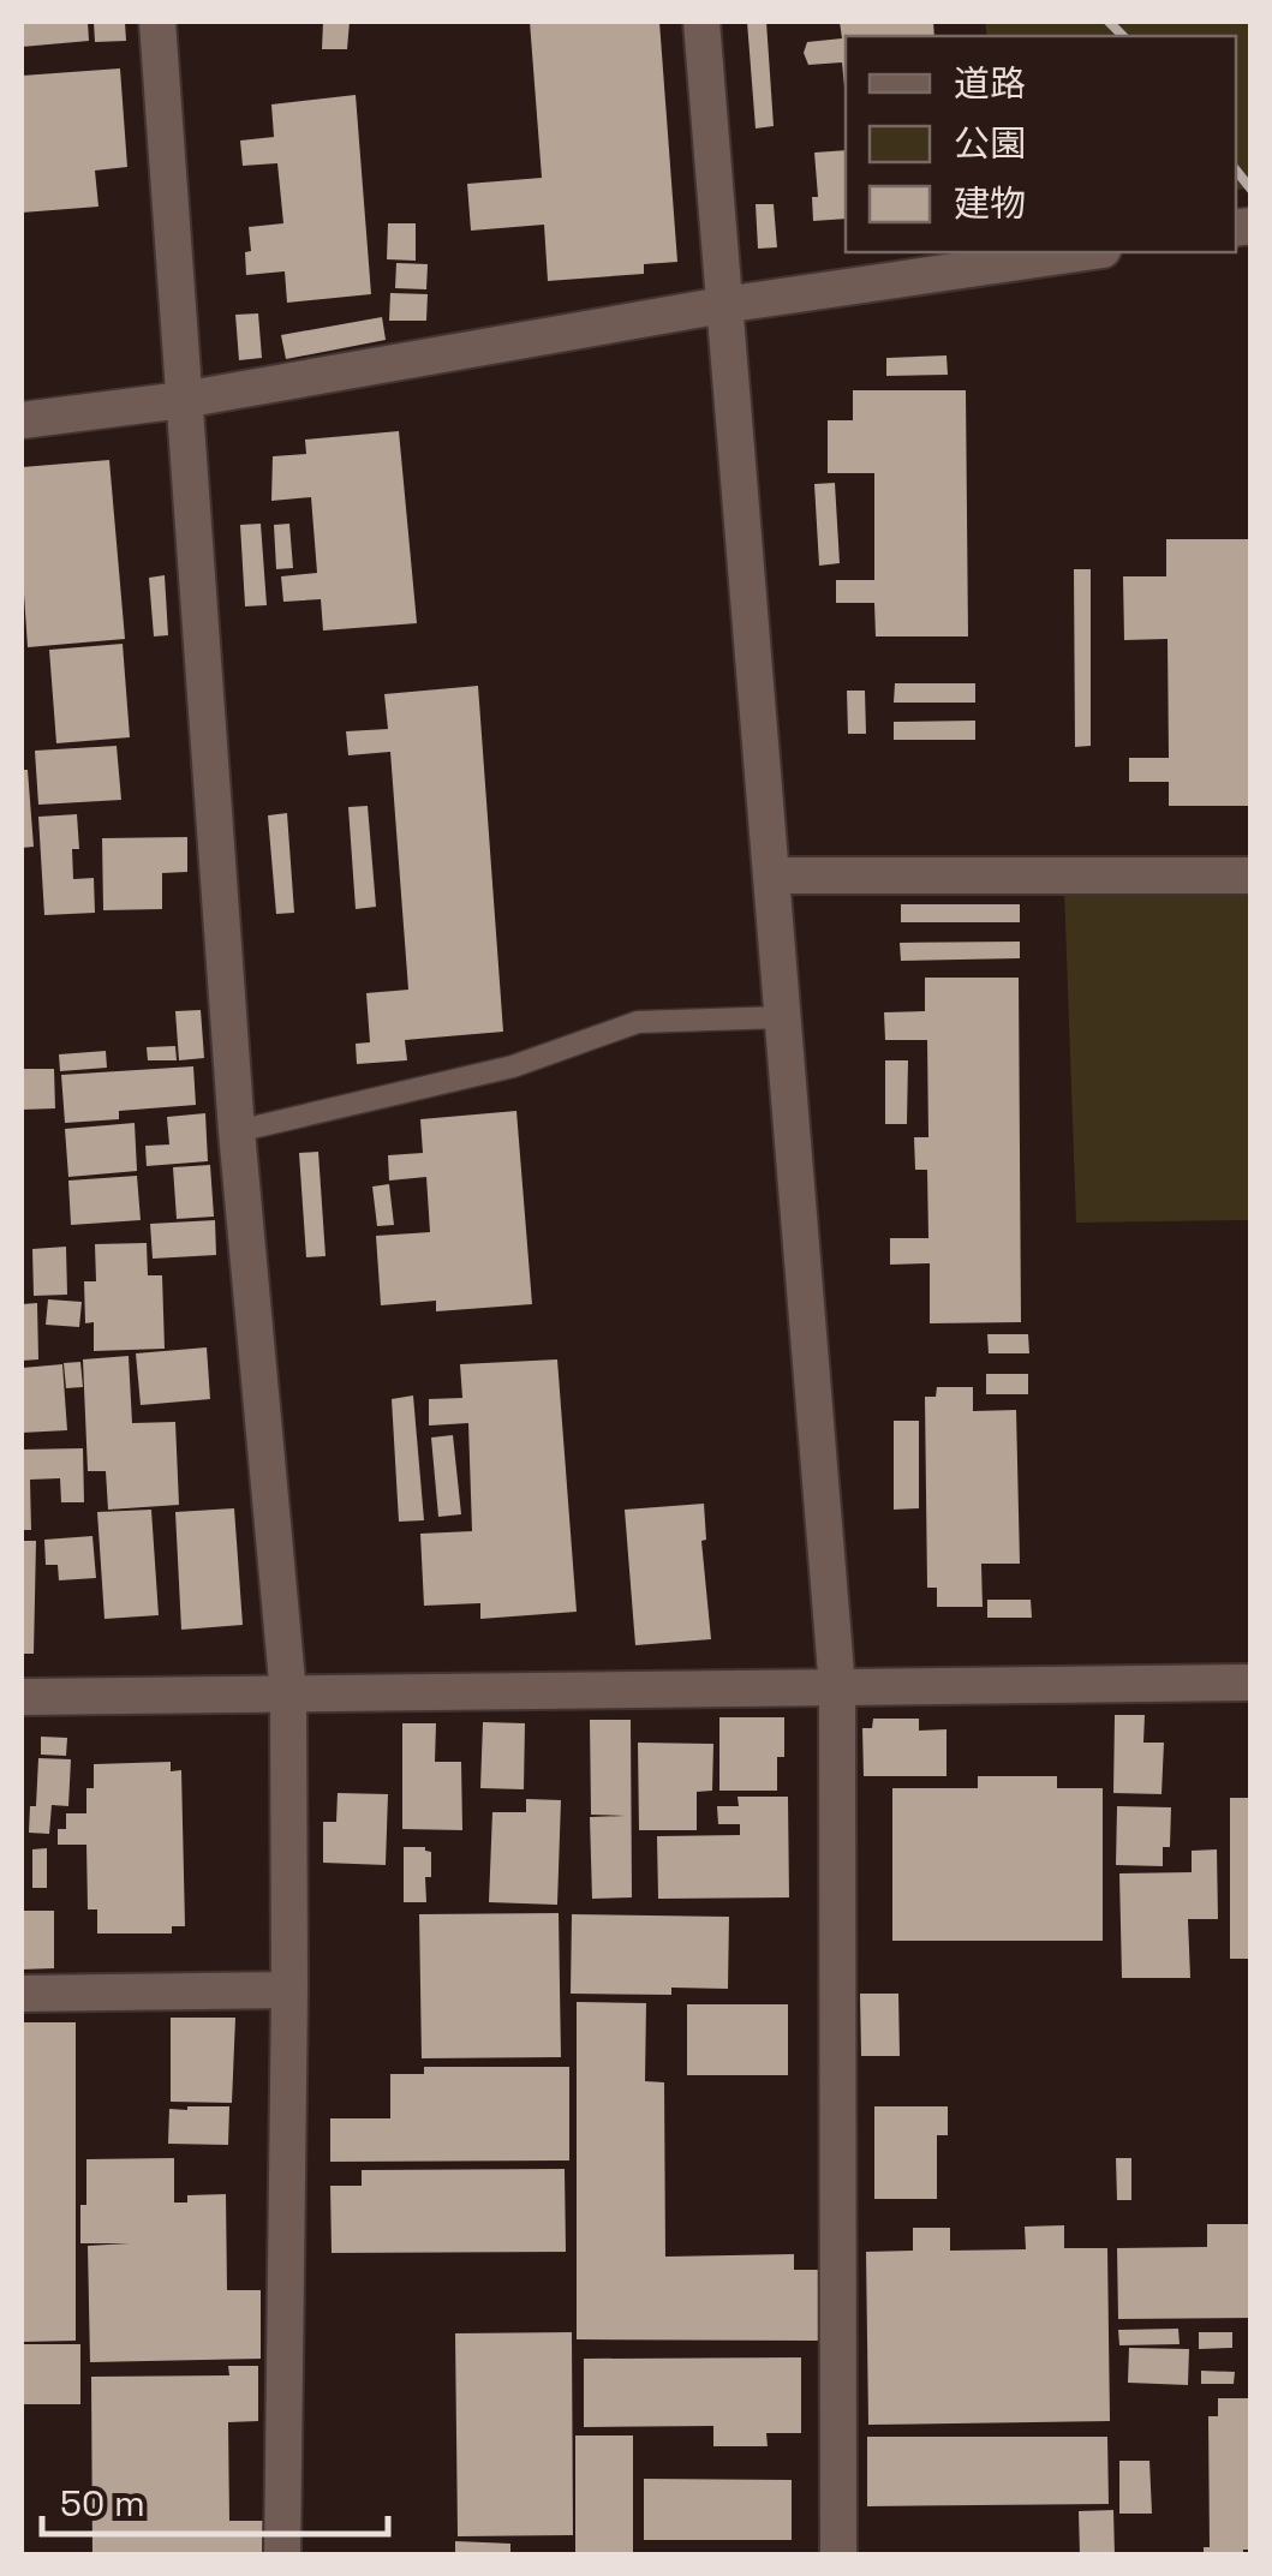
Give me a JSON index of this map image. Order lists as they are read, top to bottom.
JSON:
{
  "legend": ["道路", "公園", "建物"],
  "scale_bar": "50 m"
}
